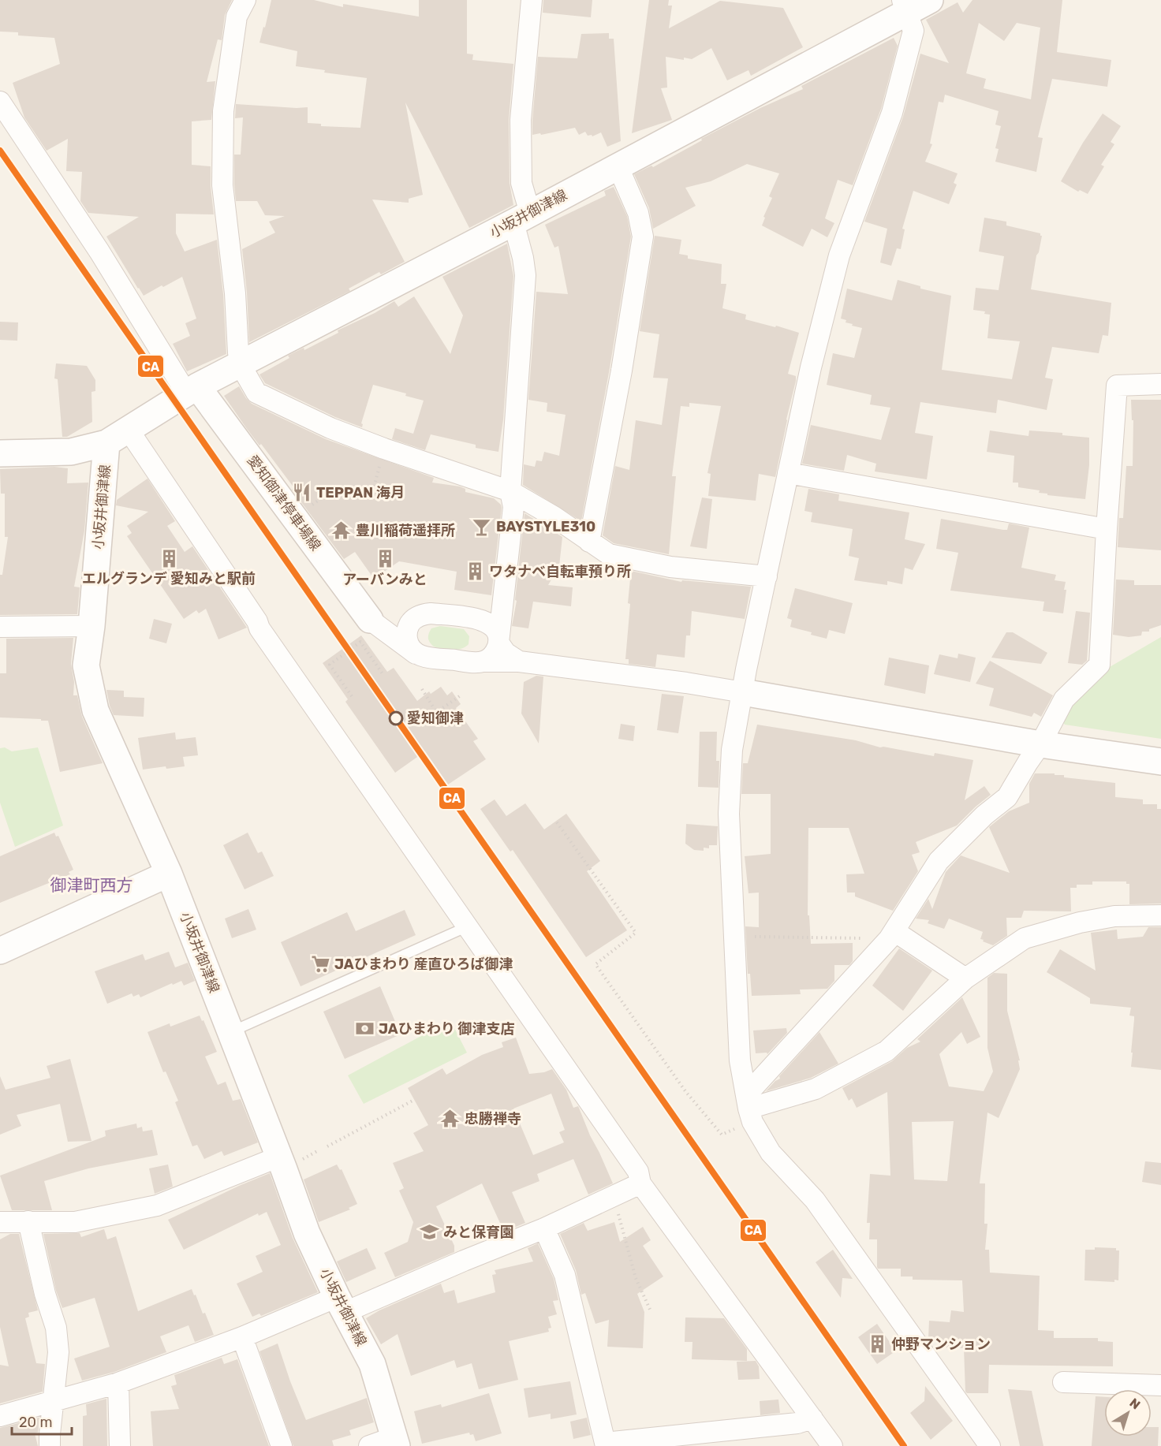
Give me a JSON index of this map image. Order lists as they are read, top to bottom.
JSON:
{
  "streets": {
    "main road": ["小坂井御津線", "愛知御津停車場線"]
  },
  "crossings": [
    ["小坂井御津線", "愛知御津停車場線"]
  ],
  "districts": ["御津町西方"],
  "places": {
    "restaurant": ["TEPPAN 海月"],
    "bar": ["BAYSTYLE310"],
    "temple": ["豊川稲荷遥拝所", "忠勝禅寺"],
    "building": [
      "エルグランデ 愛知みと駅前",
      "アーバンみと",
      "ワタナベ自転車預り所",
      "仲野マンション"
    ],
    "other": ["愛知御津"],
    "supermarket": ["JAひまわり 産直ひろば御津"],
    "bank": ["JAひまわり 御津支店"],
    "school or university": ["みと保育園"]
  },
  "lines": ["transit line CA"],
  "scale_bar": "20 m",
  "north": "top right"
}
